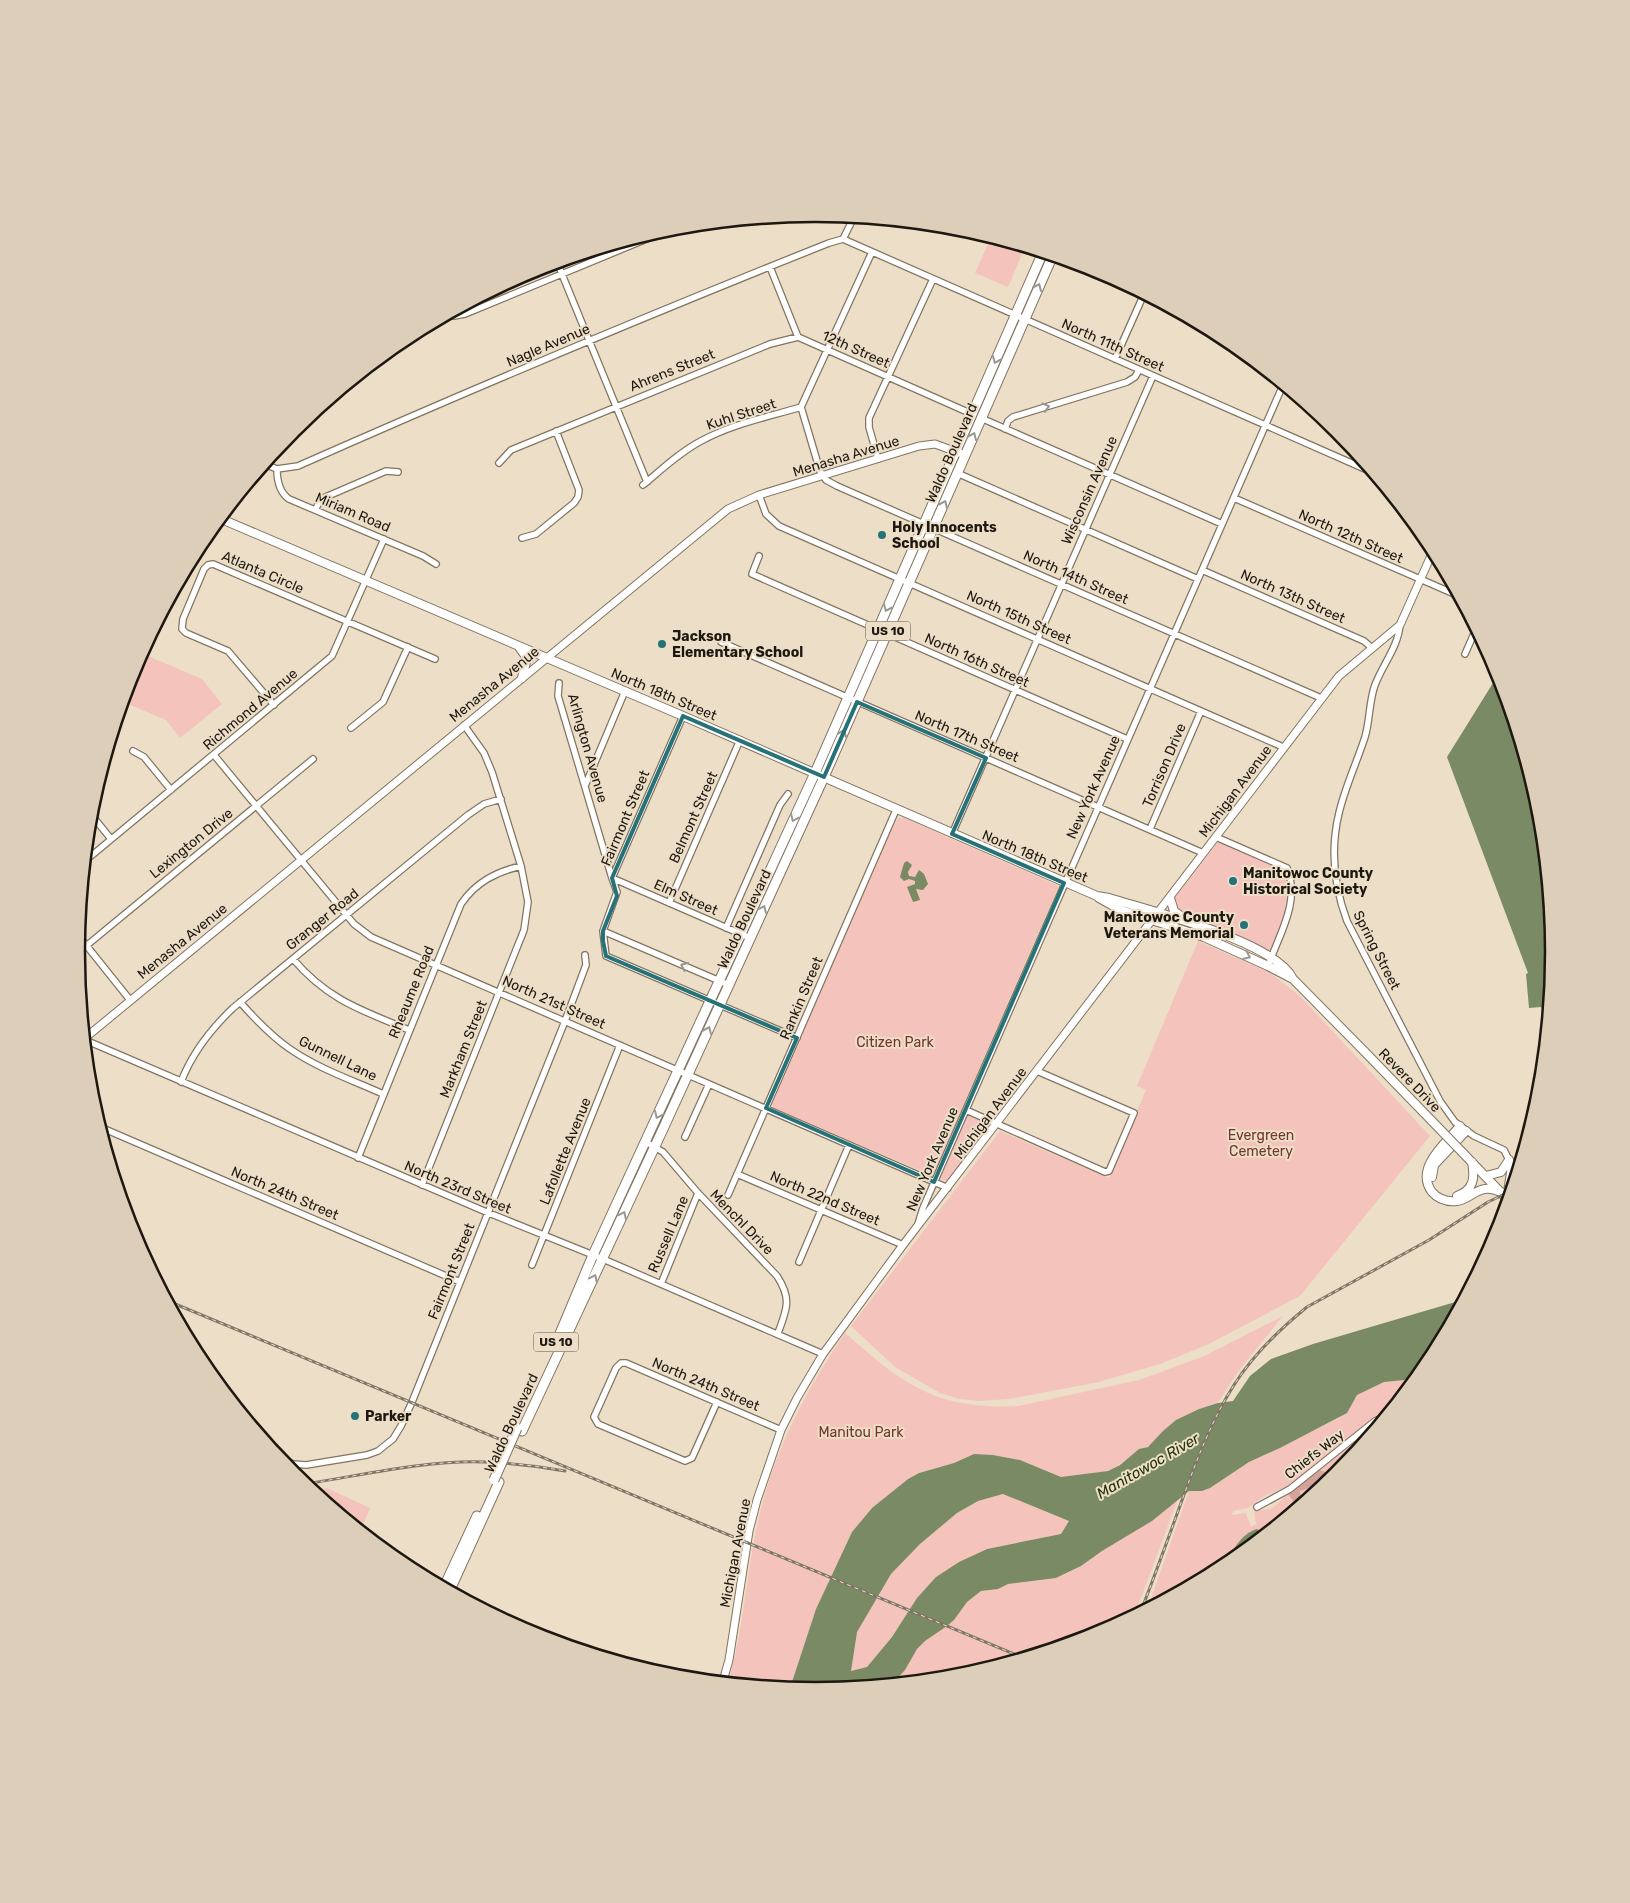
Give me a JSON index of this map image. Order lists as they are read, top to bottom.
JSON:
{
  "streets": {
    "main road": [
      "Waldo Boulevard",
      "US 10",
      "North 18th Street",
      "Revere Drive"
    ],
    "street": [
      "Nagle Avenue",
      "North 11th Street",
      "12th Street",
      "Ahrens Street",
      "Kuhl Street",
      "Menasha Avenue",
      "Wisconsin Avenue",
      "Miriam Road",
      "North 12th Street",
      "Atlanta Circle",
      "North 14th Street",
      "North 13th Street",
      "North 15th Street",
      "North 16th Street",
      "Richmond Avenue",
      "North 17th Street",
      "Arlington Avenue",
      "Torrison Drive",
      "New York Avenue",
      "Michigan Avenue",
      "Belmont Street",
      "Fairmont Street",
      "Lexington Drive",
      "Elm Street",
      "Granger Road",
      "Spring Street",
      "Rheaume Road",
      "Rankin Street",
      "North 21st Street",
      "Markham Street",
      "Gunnell Lane",
      "Lafollette Avenue",
      "North 23rd Street",
      "North 24th Street",
      "North 22nd Street",
      "Menchl Drive",
      "Russell Lane",
      "Chiefs Way"
    ]
  },
  "crossings": [
    ["Nagle Avenue", "North 11th Street"],
    ["Nagle Avenue", "Miriam Road"],
    ["North 11th Street", "Waldo Boulevard"],
    ["North 11th Street", "Wisconsin Avenue"],
    ["North 11th Street", "New York Avenue"],
    ["12th Street", "Ahrens Street"],
    ["12th Street", "Waldo Boulevard"],
    ["Ahrens Street", "Kuhl Street"],
    ["Waldo Boulevard", "Menasha Avenue"],
    ["Waldo Boulevard", "North 14th Street"],
    ["Waldo Boulevard", "North 15th Street"],
    ["Waldo Boulevard", "North 16th Street"],
    ["Waldo Boulevard", "North 18th Street"],
    ["Waldo Boulevard", "North 17th Street"],
    ["Waldo Boulevard", "Elm Street"],
    ["Waldo Boulevard", "North 21st Street"],
    ["Waldo Boulevard", "North 23rd Street"],
    ["Waldo Boulevard", "Menchl Drive"],
    ["Menasha Avenue", "North 14th Street"],
    ["Menasha Avenue", "North 15th Street"],
    ["Menasha Avenue", "North 18th Street"],
    ["Menasha Avenue", "North 21st Street"],
    ["Menasha Avenue", "Markham Street"],
    ["Wisconsin Avenue", "North 14th Street"],
    ["Wisconsin Avenue", "North 15th Street"],
    ["Wisconsin Avenue", "North 16th Street"],
    ["Wisconsin Avenue", "North 18th Street"],
    ["Wisconsin Avenue", "North 17th Street"],
    ["Miriam Road", "Richmond Avenue"],
    ["North 12th Street", "New York Avenue"],
    ["Atlanta Circle", "Richmond Avenue"],
    ["North 14th Street", "New York Avenue"],
    ["North 14th Street", "Michigan Avenue"],
    ["North 13th Street", "New York Avenue"],
    ["North 13th Street", "Michigan Avenue"],
    ["North 15th Street", "Torrison Drive"],
    ["North 15th Street", "New York Avenue"],
    ["North 15th Street", "Michigan Avenue"],
    ["North 16th Street", "New York Avenue"],
    ["North 18th Street", "Richmond Avenue"],
    ["North 18th Street", "New York Avenue"],
    ["North 18th Street", "Michigan Avenue"],
    ["North 18th Street", "Belmont Street"],
    ["North 18th Street", "Fairmont Street"],
    ["North 18th Street", "Rankin Street"],
    ["North 18th Street", "Revere Drive"],
    ["Richmond Avenue", "North 21st Street"],
    ["North 17th Street", "Torrison Drive"],
    ["North 17th Street", "New York Avenue"],
    ["North 17th Street", "Michigan Avenue"],
    ["Arlington Avenue", "Fairmont Street"],
    ["Arlington Avenue", "Elm Street"],
    ["New York Avenue", "Michigan Avenue"],
    ["New York Avenue", "North 21st Street"],
    ["Michigan Avenue", "Spring Street"],
    ["Michigan Avenue", "North 21st Street"],
    ["Michigan Avenue", "North 23rd Street"],
    ["Michigan Avenue", "North 24th Street"],
    ["Michigan Avenue", "North 22nd Street"],
    ["Belmont Street", "Elm Street"],
    ["Fairmont Street", "Elm Street"],
    ["Fairmont Street", "North 21st Street"],
    ["Fairmont Street", "North 23rd Street"],
    ["Fairmont Street", "North 24th Street"],
    ["Lexington Drive", "North 21st Street"],
    ["Granger Road", "North 21st Street"],
    ["Granger Road", "Markham Street"],
    ["Granger Road", "Gunnell Lane"],
    ["Granger Road", "North 23rd Street"],
    ["Rheaume Road", "North 21st Street"],
    ["Rheaume Road", "Markham Street"],
    ["Rheaume Road", "Gunnell Lane"],
    ["Rheaume Road", "North 23rd Street"],
    ["Rankin Street", "North 21st Street"],
    ["Rankin Street", "North 22nd Street"],
    ["North 21st Street", "Markham Street"],
    ["North 21st Street", "Lafollette Avenue"],
    ["Markham Street", "North 23rd Street"],
    ["Lafollette Avenue", "North 23rd Street"],
    ["North 23rd Street", "Menchl Drive"],
    ["North 23rd Street", "Russell Lane"],
    ["Menchl Drive", "Russell Lane"]
  ],
  "water": ["Manitowoc River"],
  "parks": ["Citizen Park", "Evergreen Cemetery", "Manitou Park"],
  "places": [
    "Holy Innocents School",
    "Jackson Elementary School",
    "Manitowoc County Historical Society",
    "Manitowoc County Veterans Memorial",
    "Parker"
  ]
}
